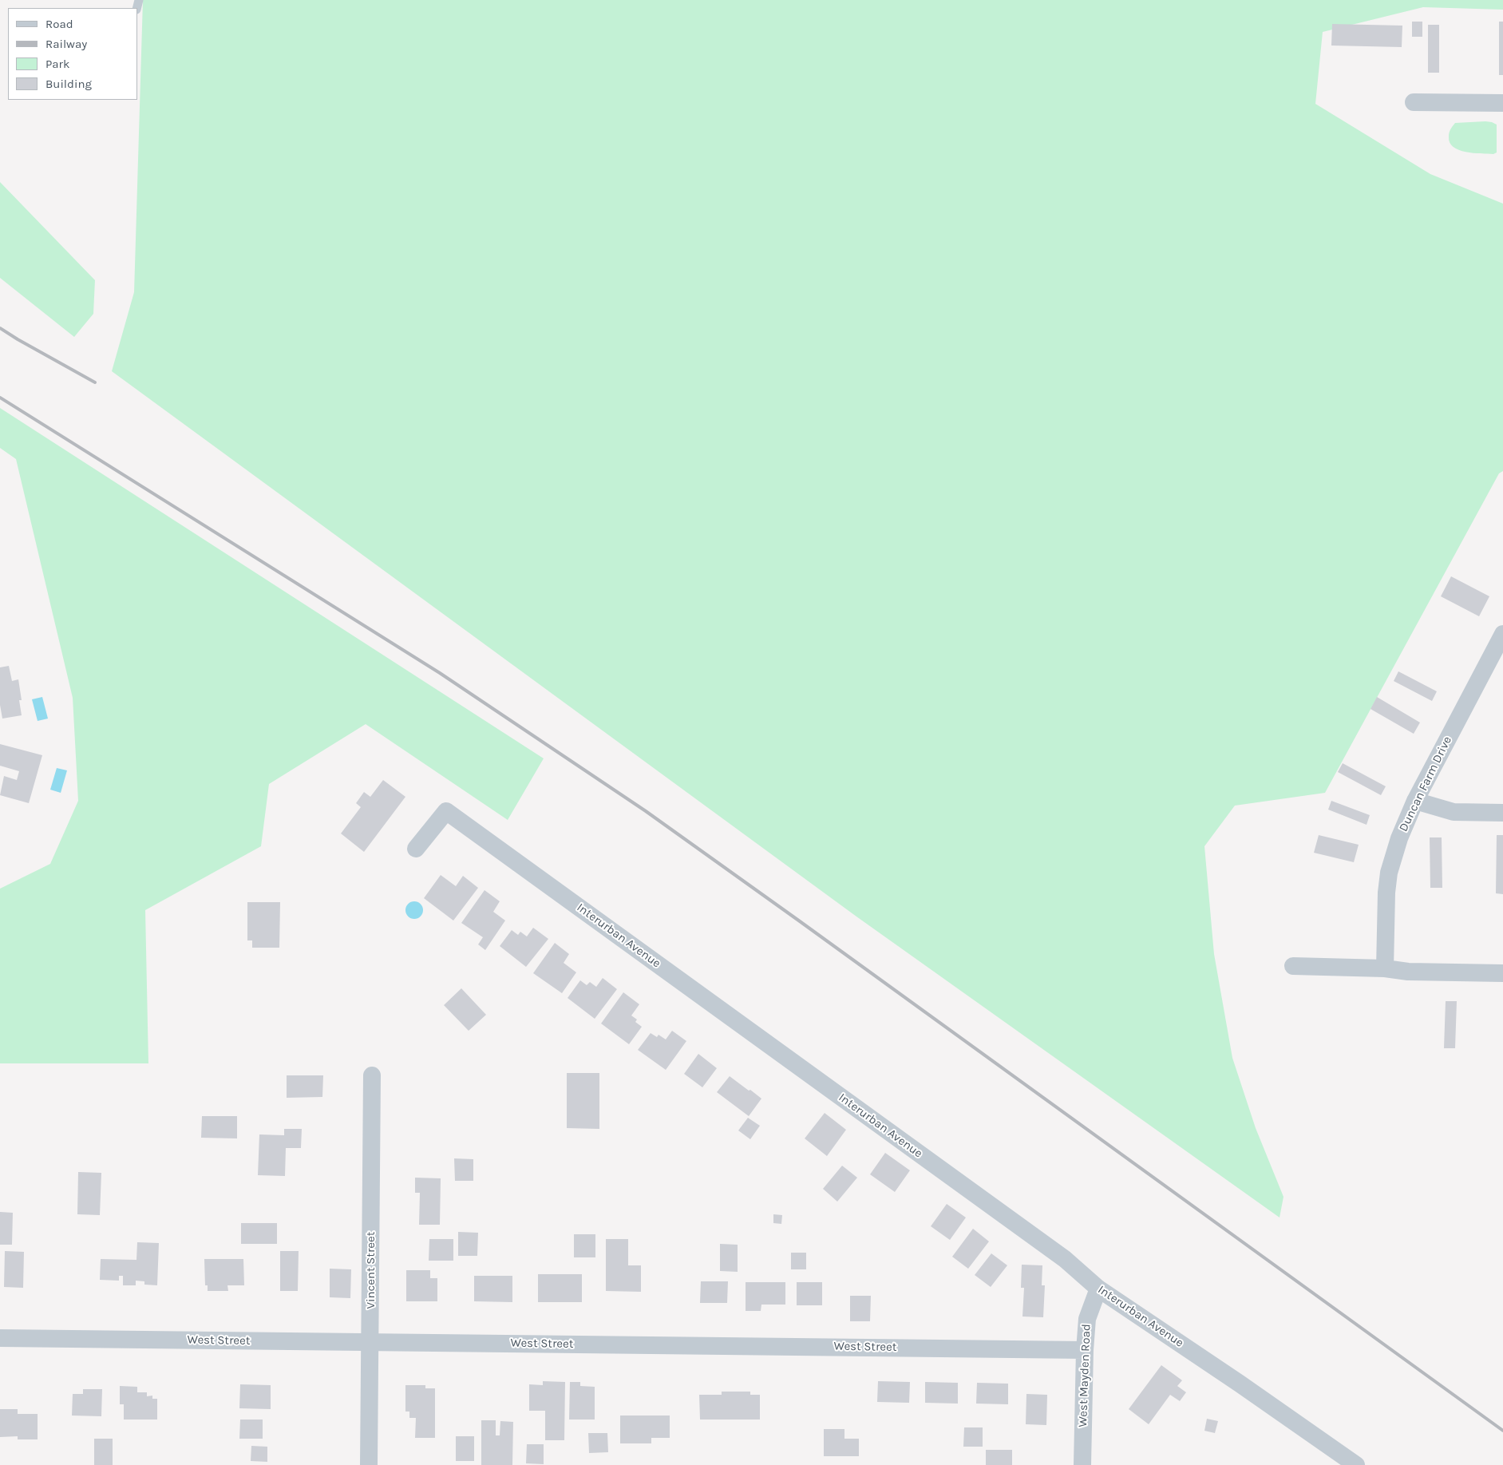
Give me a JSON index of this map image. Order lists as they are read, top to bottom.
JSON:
{
  "streets": {
    "street": [
      "Duncan Farm Drive",
      "Interurban Avenue",
      "Vincent Street",
      "West Street",
      "West Mayden Road"
    ]
  },
  "crossings": [
    ["Interurban Avenue", "West Mayden Road"],
    ["Vincent Street", "West Street"],
    ["West Street", "West Mayden Road"]
  ],
  "legend": [
    "Road",
    "Railway",
    "Park",
    "Building"
  ]
}
